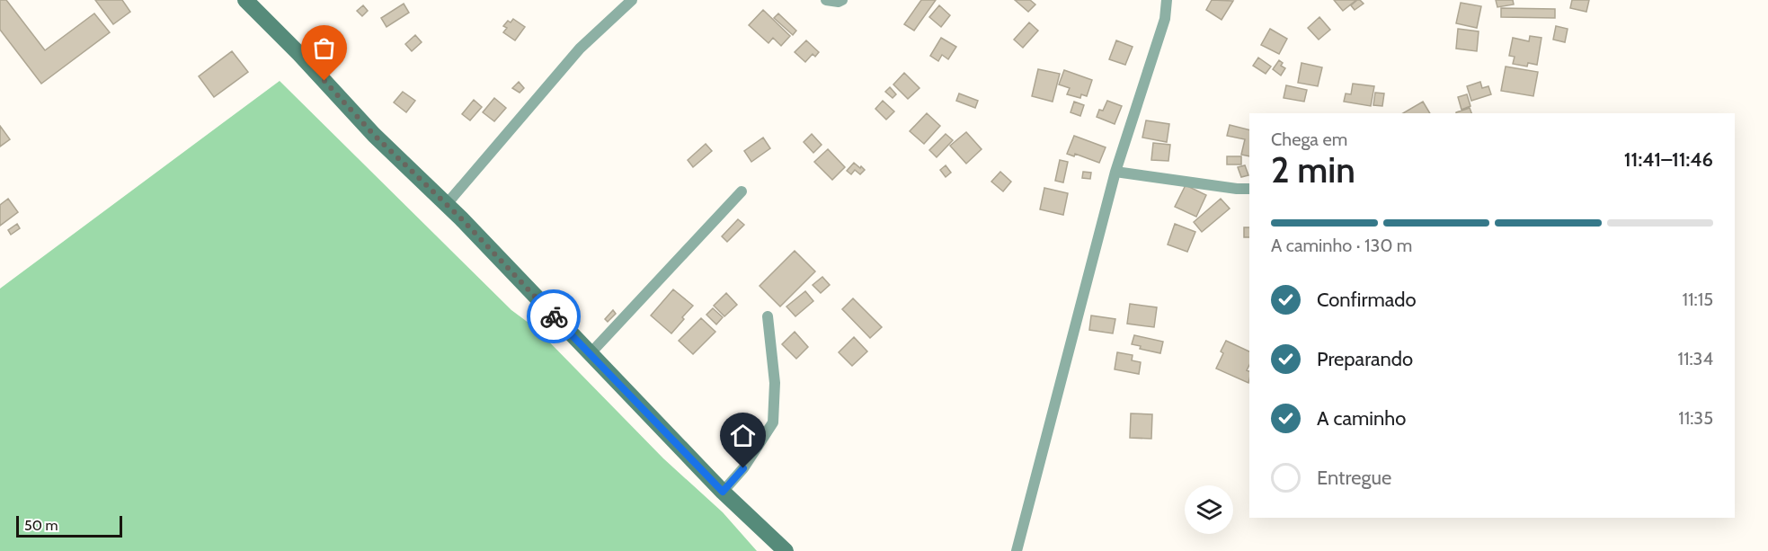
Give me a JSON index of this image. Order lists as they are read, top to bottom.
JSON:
{
  "scale_bar": "50 m",
  "page": {
    "heading": ["2 min", "Chega em", "11:41–11:46"],
    "bar": "A caminho · 130 m",
    "list": [
      ["Confirmado", "11:15"],
      ["Preparando", "11:34"],
      ["A caminho", "11:35"],
      "Entregue"
    ],
    "scale": "50 m"
  }
}
